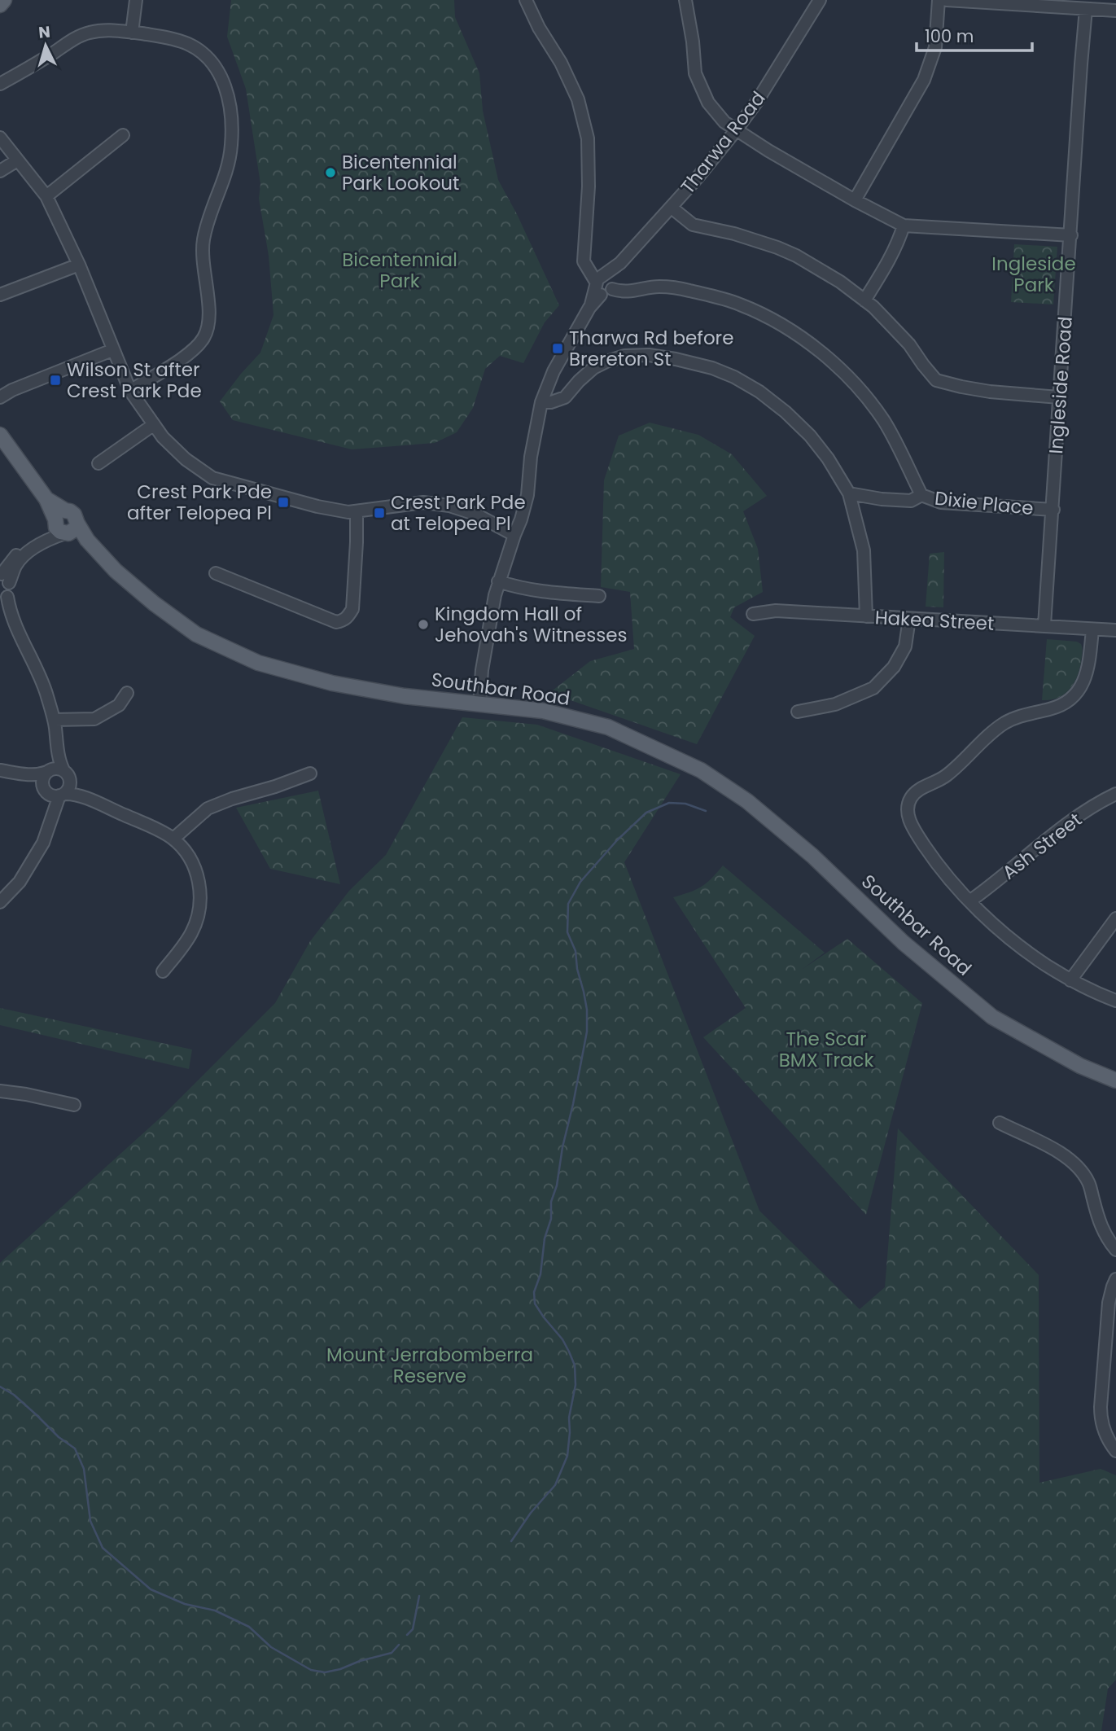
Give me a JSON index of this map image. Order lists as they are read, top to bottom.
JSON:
{
  "streets": {
    "main road": ["Southbar Road"],
    "street": [
      "Tharwa Road",
      "Ingleside Road",
      "Dixie Place",
      "Hakea Street",
      "Ash Street"
    ]
  },
  "crossings": [
    ["Ingleside Road", "Dixie Place"],
    ["Ingleside Road", "Hakea Street"]
  ],
  "parks": [
    "Bicentennial Park",
    "Ingleside Park",
    "The Scar BMX Track",
    "Mount Jerrabomberra Reserve"
  ],
  "places": {
    "other": ["Bicentennial Park Lookout", "Kingdom Hall of Jehovah's Witnesses"],
    "transit": [
      "Tharwa Rd before Brereton St",
      "Wilson St after Crest Park Pde",
      "Crest Park Pde after Telopea Pl",
      "Crest Park Pde at Telopea Pl"
    ]
  },
  "scale_bar": "100 m",
  "north": "top"
}
